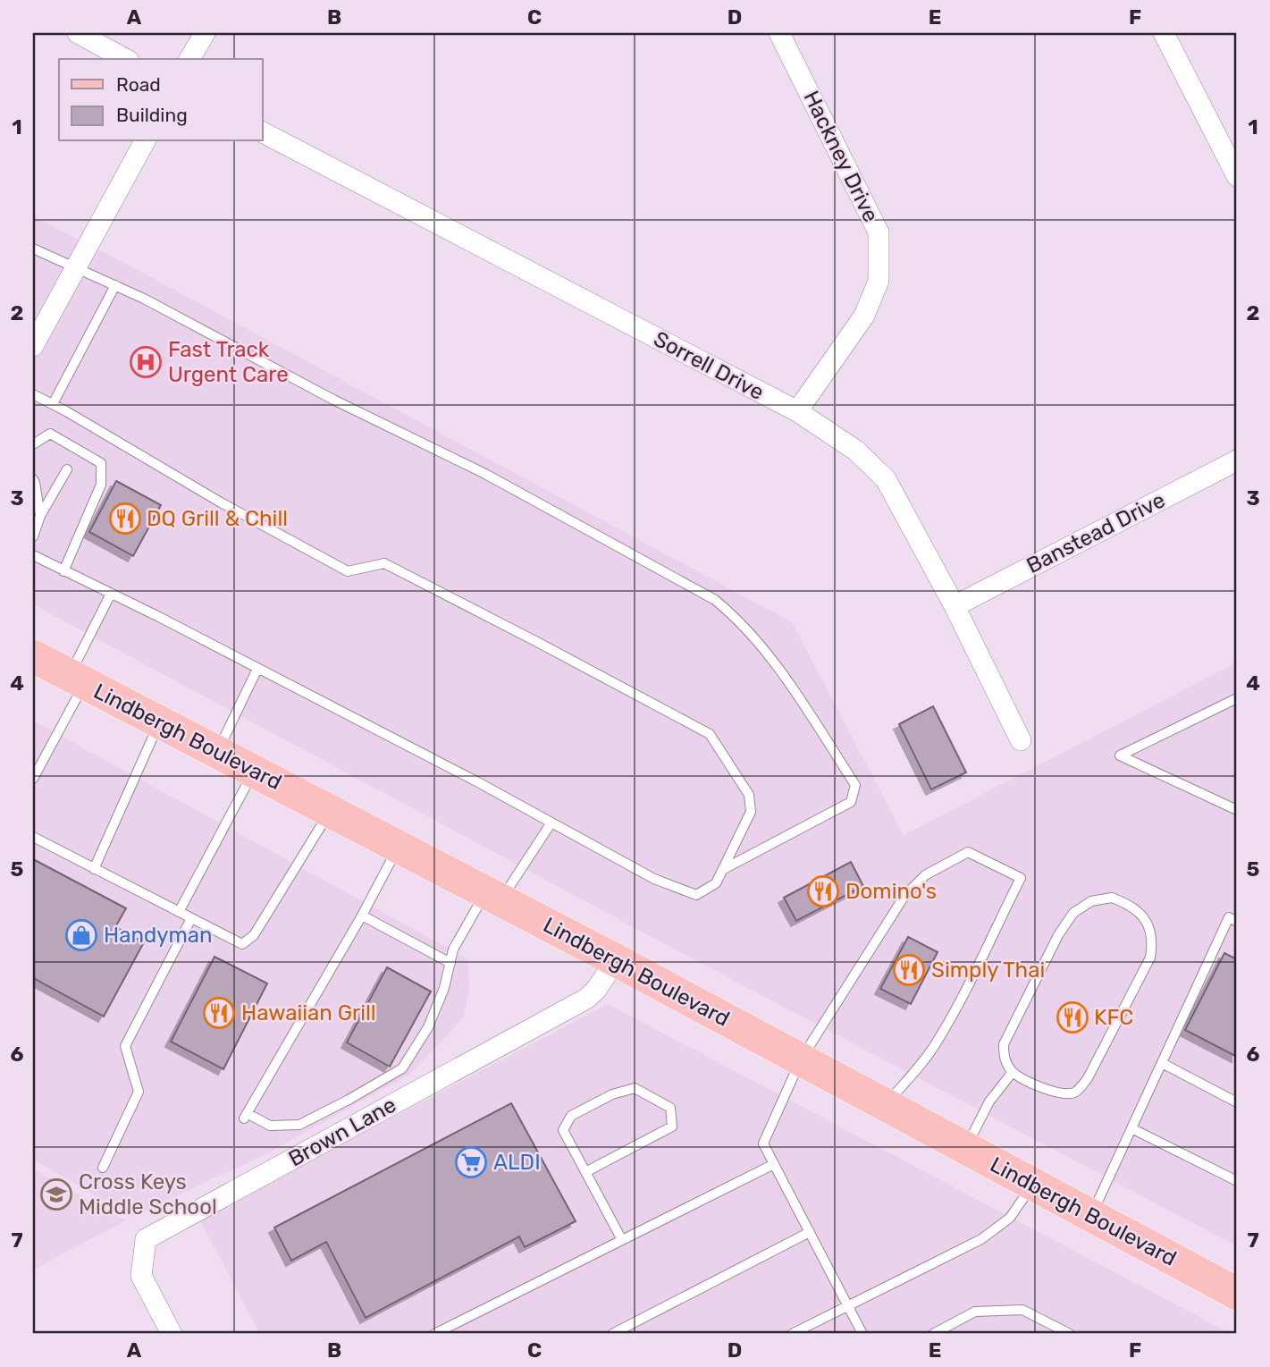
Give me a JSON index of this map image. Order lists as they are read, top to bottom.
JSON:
{
  "streets": {
    "main road": ["Lindbergh Boulevard"],
    "street": [
      "Hackney Drive",
      "Sorrell Drive",
      "Banstead Drive",
      "Brown Lane"
    ]
  },
  "crossings": [
    ["Hackney Drive", "Sorrell Drive"],
    ["Sorrell Drive", "Banstead Drive"],
    ["Lindbergh Boulevard", "Brown Lane"]
  ],
  "places": {
    "hospital": ["Fast Track Urgent Care"],
    "restaurant": [
      "DQ Grill & Chill",
      "Domino's",
      "Simply Thai",
      "Hawaiian Grill",
      "KFC"
    ],
    "shop": ["Handyman"],
    "supermarket": ["ALDI"],
    "school or university": ["Cross Keys Middle School"]
  },
  "legend": ["Road", "Building"],
  "grid": {
    "columns": [
      "A",
      "B",
      "C",
      "D",
      "E",
      "F"
    ],
    "rows": [
      "1",
      "2",
      "3",
      "4",
      "5",
      "6",
      "7"
    ]
  }
}
